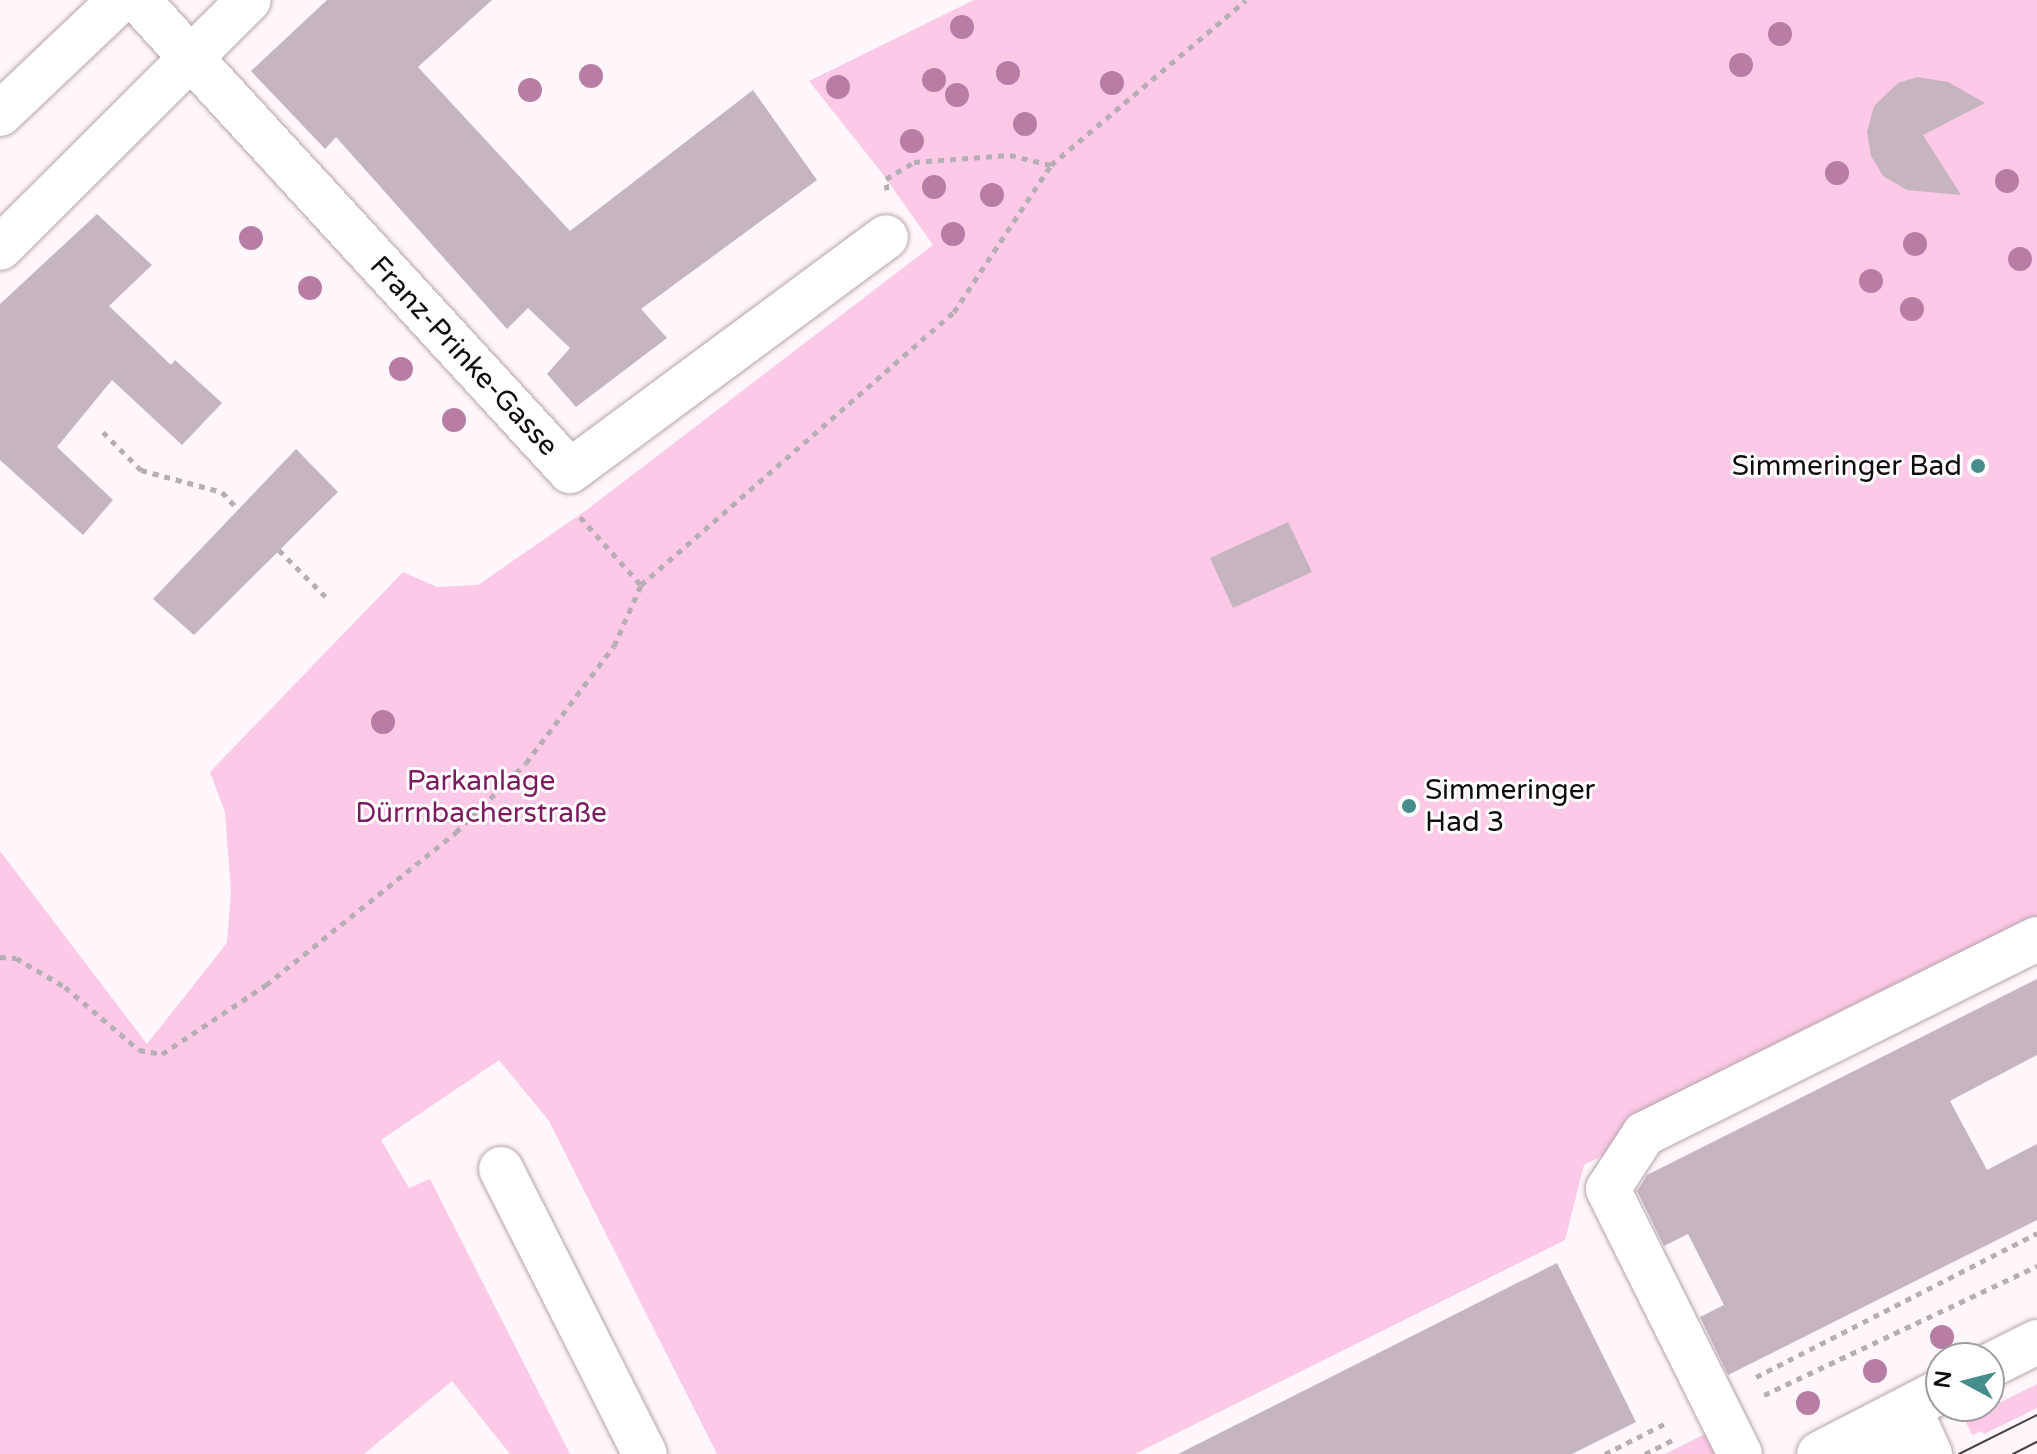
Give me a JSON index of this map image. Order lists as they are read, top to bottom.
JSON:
{
  "streets": {
    "street": ["Franz-Prinke-Gasse"]
  },
  "parks": ["Parkanlage Dürrnbacherstraße"],
  "places": ["Simmeringer Bad", "Simmeringer Had 3"],
  "north": "left"
}
